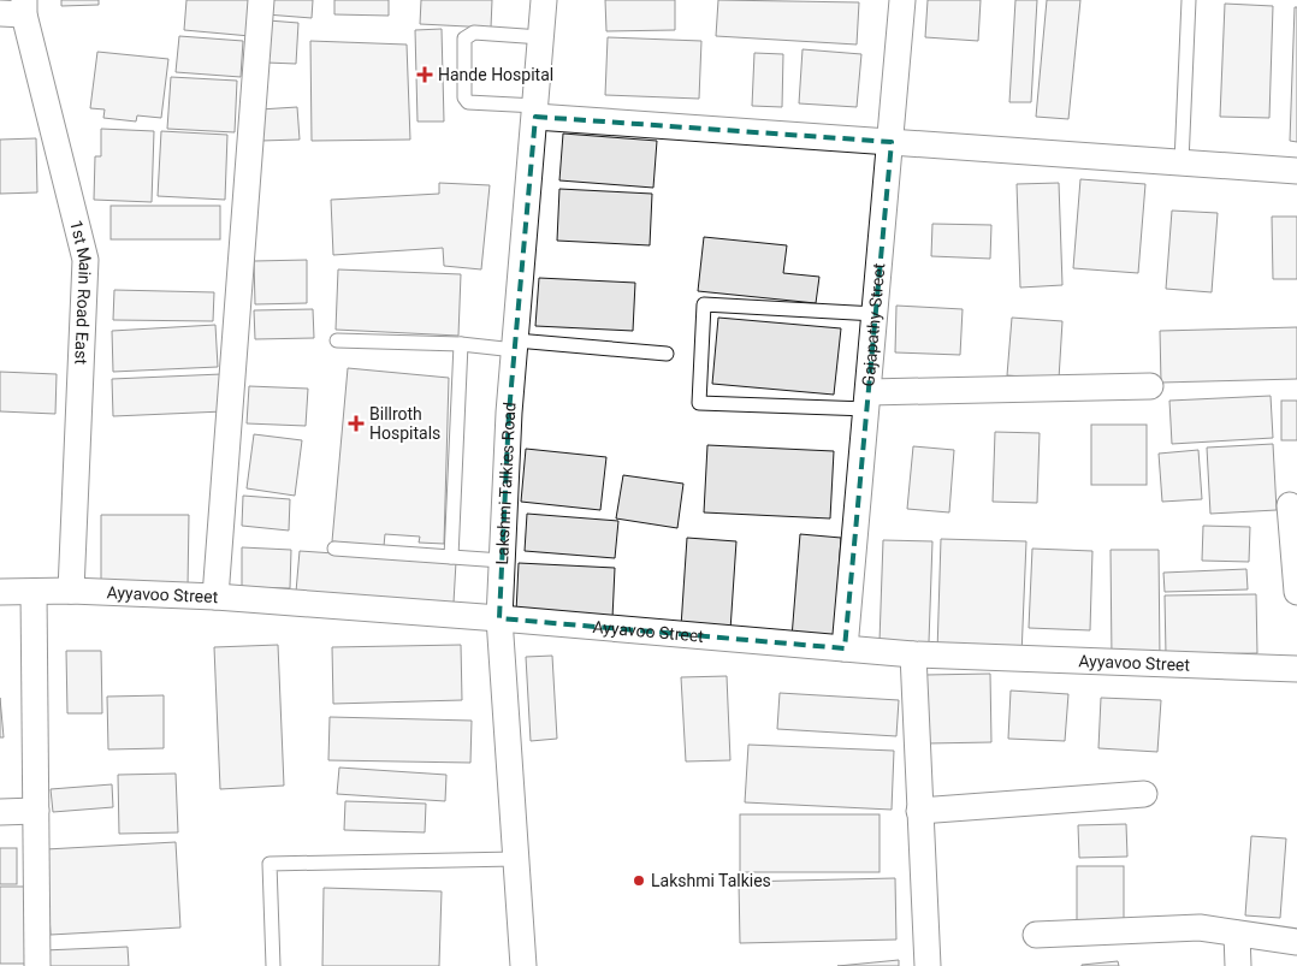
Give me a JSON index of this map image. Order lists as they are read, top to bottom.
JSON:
{
  "streets": {
    "street": [
      "1st Main Road East",
      "Gajapathy Street",
      "Lakshmi Talkies Road",
      "Ayyavoo Street"
    ]
  },
  "crossings": [
    ["1st Main Road East", "Ayyavoo Street"],
    ["Gajapathy Street", "Ayyavoo Street"],
    ["Lakshmi Talkies Road", "Ayyavoo Street"]
  ],
  "places": {
    "health": ["Hande Hospital", "Billroth Hospitals"],
    "other": ["Lakshmi Talkies"]
  }
}
